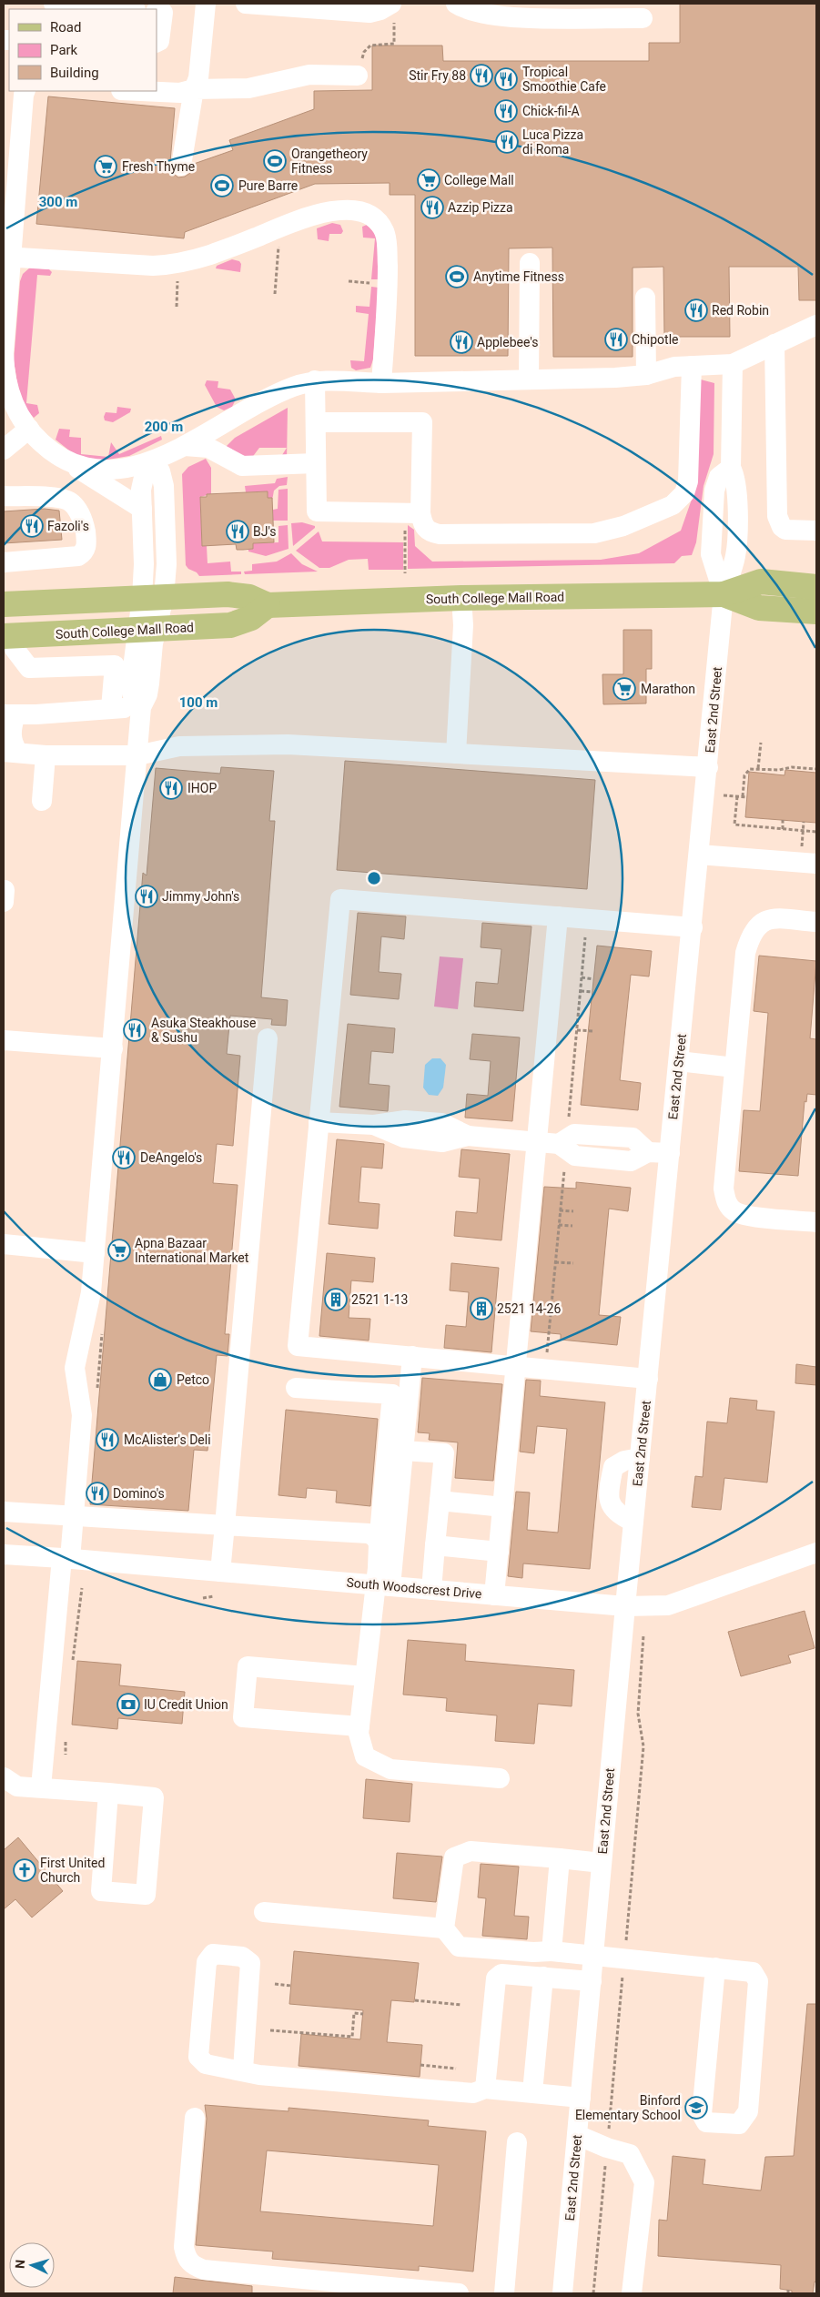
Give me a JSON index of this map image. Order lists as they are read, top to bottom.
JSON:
{
  "streets": {
    "main road": ["South College Mall Road"],
    "street": ["East 2nd Street", "South Woodscrest Drive"]
  },
  "crossings": [
    ["South College Mall Road", "East 2nd Street"],
    ["East 2nd Street", "South Woodscrest Drive"]
  ],
  "places": {
    "restaurant": [
      "Stir Fry 88",
      "Tropical Smoothie Cafe",
      "Chick-fil-A",
      "Luca Pizza di Roma",
      "Azzip Pizza",
      "Red Robin",
      "Chipotle",
      "Applebee's",
      "Fazoli's",
      "BJ's",
      "IHOP",
      "Jimmy John's",
      "Asuka Steakhouse & Sushu",
      "DeAngelo's",
      "McAlister's Deli",
      "Domino's"
    ],
    "sports": ["Orangetheory Fitness", "Pure Barre", "Anytime Fitness"],
    "supermarket": [
      "Fresh Thyme",
      "College Mall",
      "Marathon",
      "Apna Bazaar International Market"
    ],
    "building": ["2521 1-13", "2521 14-26"],
    "shop": ["Petco"],
    "bank": ["IU Credit Union"],
    "church": ["First United Church"],
    "school or university": ["Binford Elementary School"]
  },
  "legend": ["Road", "Park", "Building"],
  "north": "left",
  "rings": ["300 m", "200 m", "100 m"]
}
